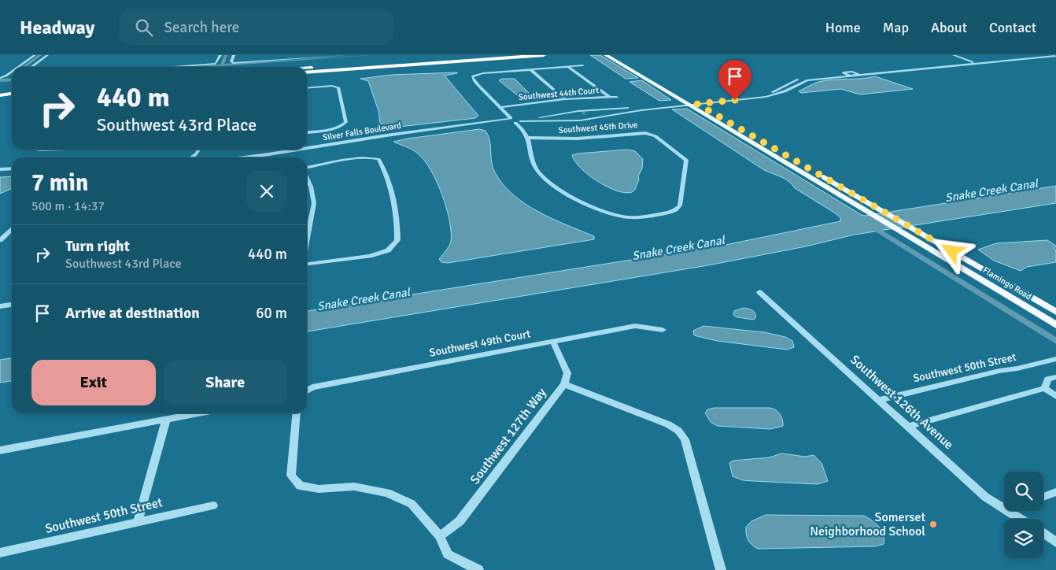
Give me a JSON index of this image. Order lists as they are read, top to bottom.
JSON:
{
  "streets": {
    "main road": ["Flamingo Road"],
    "street": [
      "Southwest 44th Court",
      "Southwest 45th Drive",
      "Silver Falls Boulevard",
      "Southwest 49th Court",
      "Southwest 50th Street",
      "Southwest 126th Avenue",
      "Southwest 127th Way"
    ]
  },
  "crossings": [
    ["Silver Falls Boulevard", "Flamingo Road"],
    ["Southwest 50th Street", "Southwest 126th Avenue"]
  ],
  "water": ["Snake Creek Canal"],
  "places": ["Somerset Neighborhood School"],
  "page": {
    "header": "Headway",
    "search": "Search here",
    "nav": [
      "Home",
      "Map",
      "About",
      "Contact"
    ],
    "turn": ["440 m", "Southwest 43rd Place"],
    "heading": ["7 min", "500 m · 14:37"],
    "list": [
      {
        "name": "Turn right",
        "note": "Southwest 43rd Place",
        "value": "440 m"
      },
      {
        "name": "Arrive at destination",
        "value": "60 m"
      }
    ],
    "buttons": ["Exit", "Share"]
  }
}
